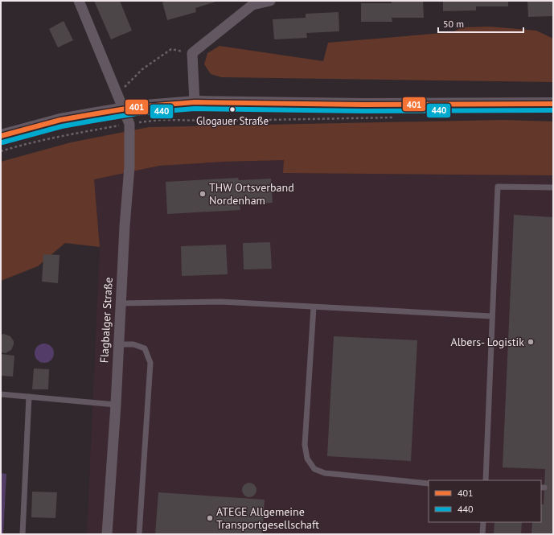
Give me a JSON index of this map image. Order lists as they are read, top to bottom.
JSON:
{
  "streets": {
    "street": ["Flagbalger Straße"]
  },
  "places": [
    "Glogauer Straße",
    "THW Ortsverband Nordenham",
    "Albers- Logistik",
    "ATEGE Allgemeine Transportgesellschaft"
  ],
  "lines": ["transit line 401", "transit line 440"],
  "legend": ["401", "440"],
  "scale_bar": "50 m"
}
